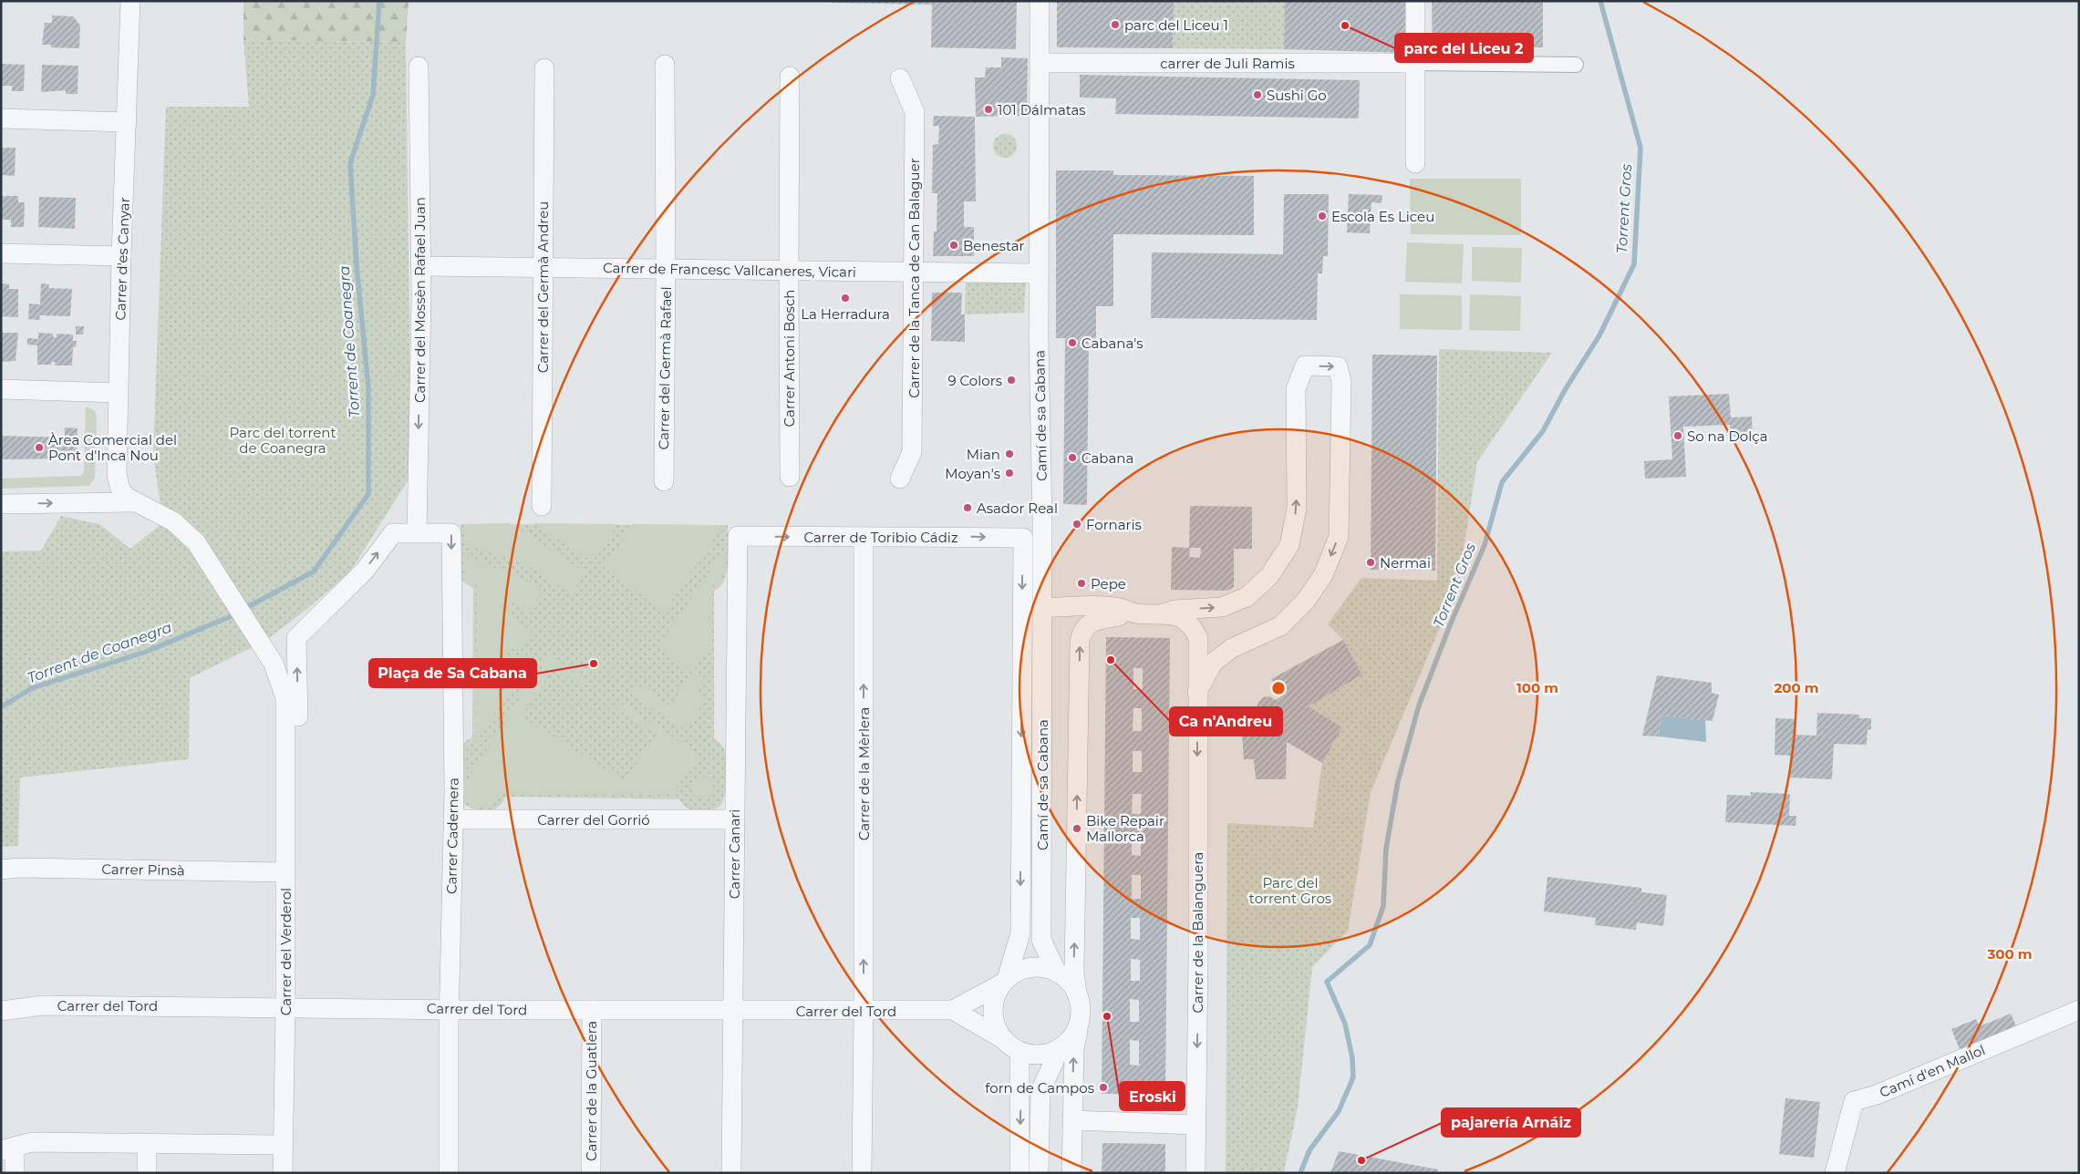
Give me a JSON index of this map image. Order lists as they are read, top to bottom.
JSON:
{
  "streets": {
    "street": [
      "carrer de Juli Ramis",
      "Carrer d'es Canyar",
      "Carrer de Francesc Vallcaneres, Vicari",
      "Carrer de la Tanca de Can Balaguer",
      "Carrer del Germà Andreu",
      "Carrer del Mossèn Rafael Juan",
      "Carrer Antoni Bosch",
      "Carrer del Germà Rafael",
      "Camí de sa Cabana",
      "Carrer de Toribio Cádiz",
      "Carrer de la Mèrlera",
      "Carrer del Gorrió",
      "Carrer Cadernera",
      "Carrer Canari",
      "Carrer Pinsà",
      "Carrer de la Balanguera",
      "Carrer del Verderol",
      "Carrer del Tord",
      "Camí d'en Mallol",
      "Carrer de la Guatlera"
    ]
  },
  "crossings": [
    ["carrer de Juli Ramis", "Camí de sa Cabana"],
    ["Carrer d'es Canyar", "Carrer del Verderol"],
    ["Carrer de Francesc Vallcaneres, Vicari", "Carrer de la Tanca de Can Balaguer"],
    ["Carrer de Francesc Vallcaneres, Vicari", "Carrer del Germà Andreu"],
    ["Carrer de Francesc Vallcaneres, Vicari", "Carrer del Mossèn Rafael Juan"],
    ["Carrer de Francesc Vallcaneres, Vicari", "Carrer Antoni Bosch"],
    ["Carrer de Francesc Vallcaneres, Vicari", "Carrer del Germà Rafael"],
    ["Carrer de Francesc Vallcaneres, Vicari", "Camí de sa Cabana"],
    ["Carrer del Mossèn Rafael Juan", "Carrer Cadernera"],
    ["Carrer de Toribio Cádiz", "Carrer de la Mèrlera"],
    ["Carrer de Toribio Cádiz", "Carrer Canari"],
    ["Carrer de Toribio Cádiz", "Carrer del Tord"],
    ["Carrer de la Mèrlera", "Carrer del Tord"],
    ["Carrer del Gorrió", "Carrer Cadernera"],
    ["Carrer del Gorrió", "Carrer Canari"],
    ["Carrer Cadernera", "Carrer del Tord"],
    ["Carrer Canari", "Carrer del Tord"],
    ["Carrer Pinsà", "Carrer del Verderol"],
    ["Carrer del Verderol", "Carrer del Tord"],
    ["Carrer del Tord", "Carrer de la Guatlera"]
  ],
  "one_way": ["Carrer del Mossèn Rafael Juan", "Carrer de la Mèrlera", "Carrer Cadernera"],
  "water": ["Torrent Gros", "Torrent de Coanegra"],
  "parks": ["Parc del torrent de Coanegra", "Parc del torrent Gros"],
  "places": [
    "parc del Liceu 1",
    "parc del Liceu 2",
    "Sushi Go",
    "101 Dálmatas",
    "Escola Es Liceu",
    "Benestar",
    "La Herradura",
    "Cabana's",
    "9 Colors",
    "So na Dolça",
    "Àrea Comercial del Pont d'Inca Nou",
    "Mian",
    "Cabana",
    "Moyan's",
    "Asador Real",
    "Fornaris",
    "Nermai",
    "Pepe",
    "Ca n'Andreu",
    "Plaça de Sa Cabana",
    "Bike Repair Mallorca",
    "Eroski",
    "forn de Campos",
    "pajarería Arnáiz"
  ],
  "rings": ["100 m", "200 m", "300 m"]
}
